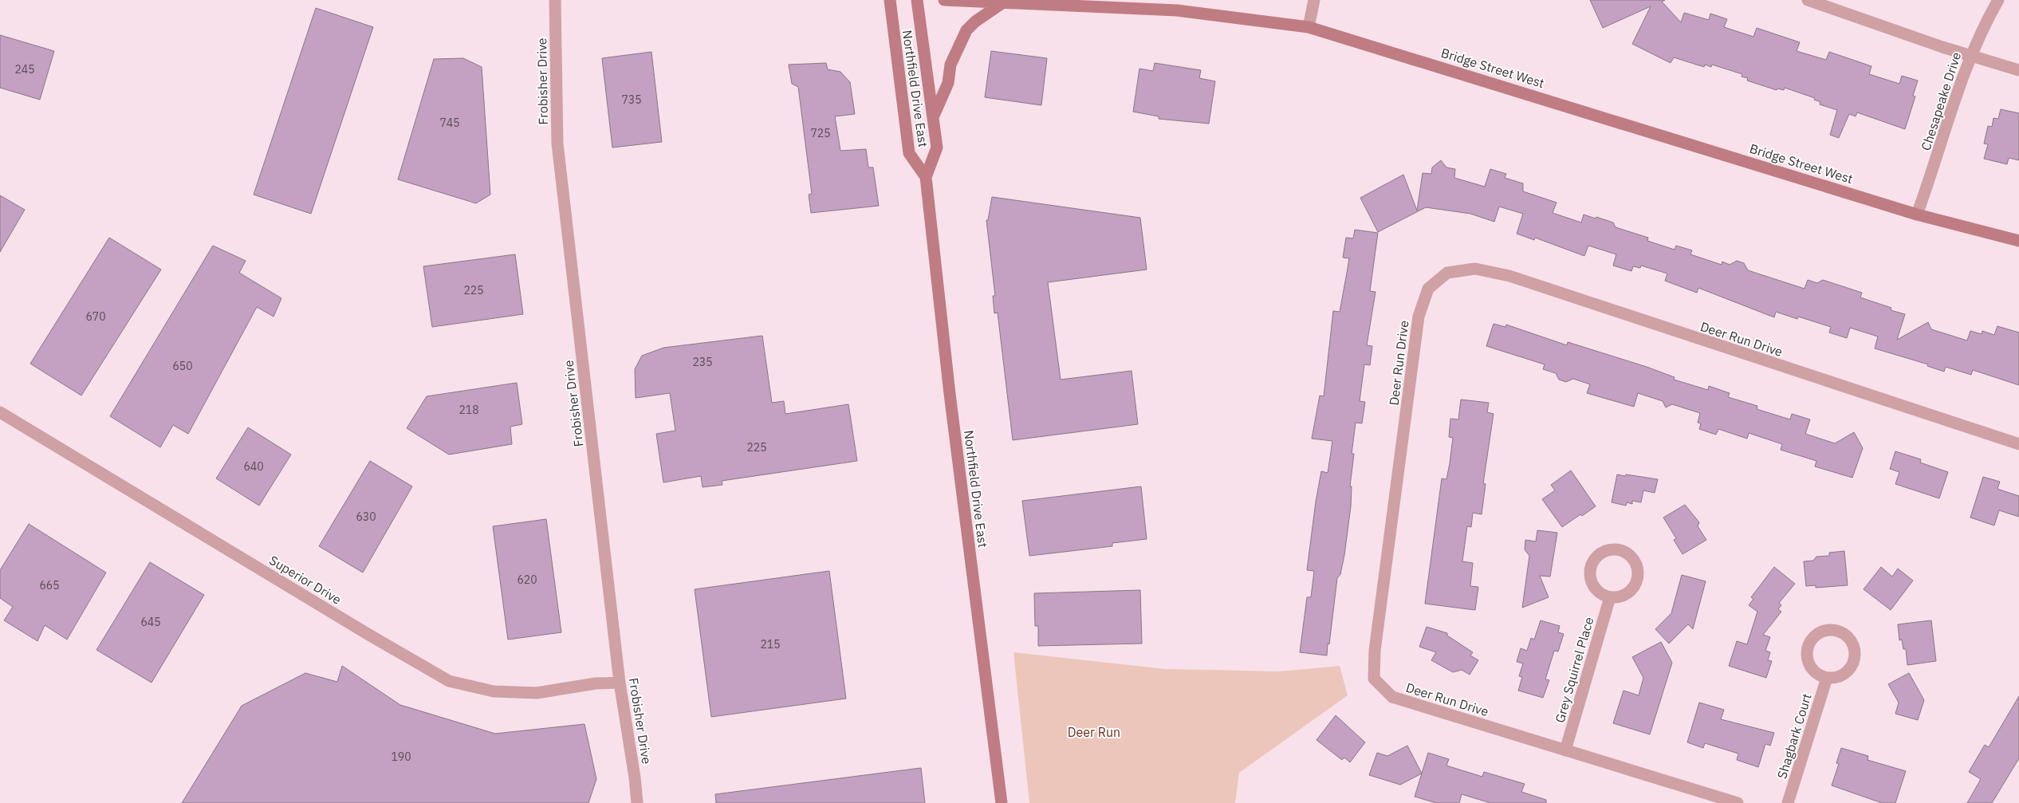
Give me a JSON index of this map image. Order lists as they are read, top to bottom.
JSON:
{
  "streets": {
    "main road": ["Bridge Street West", "Northfield Drive East"],
    "street": [
      "Frobisher Drive",
      "Chesapeake Drive",
      "Deer Run Drive",
      "Superior Drive",
      "Grey Squirrel Place",
      "Shagbark Court"
    ]
  },
  "crossings": [
    ["Bridge Street West", "Chesapeake Drive"],
    ["Frobisher Drive", "Superior Drive"],
    ["Deer Run Drive", "Grey Squirrel Place"]
  ],
  "parks": ["Deer Run"],
  "house_numbers": [
    "245",
    "735",
    "745",
    "725",
    "225",
    "670",
    "235",
    "650",
    "218",
    "225",
    "640",
    "630",
    "620",
    "665",
    "645",
    "215",
    "190"
  ]
}
